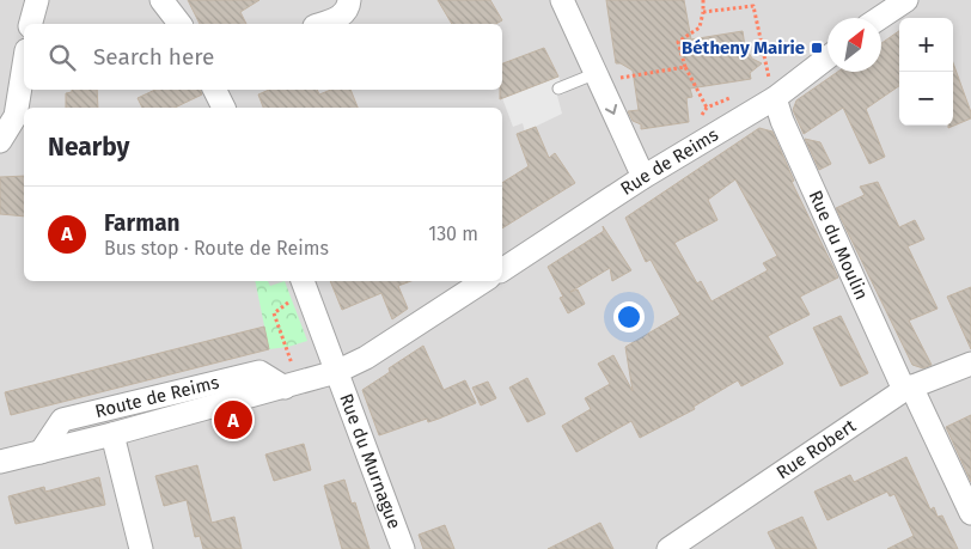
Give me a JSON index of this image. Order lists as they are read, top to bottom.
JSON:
{
  "streets": {
    "street": [
      "Rue de Reims",
      "Rue du Moulin",
      "Route de Reims",
      "Rue Robert",
      "Rue du Murnague"
    ]
  },
  "crossings": [
    ["Rue de Reims", "Rue du Moulin"],
    ["Rue du Moulin", "Rue Robert"],
    ["Route de Reims", "Rue du Murnague"]
  ],
  "places": {
    "transit": ["Bétheny Mairie"]
  },
  "north": "top right",
  "page": {
    "map_buttons": ["+", "−"],
    "search": "Search here",
    "heading": "Nearby",
    "list": [
      {
        "mark": "A",
        "name": "Farman",
        "note": "Bus stop · Route de Reims",
        "value": "130 m"
      }
    ],
    "pins": "A"
  }
}
